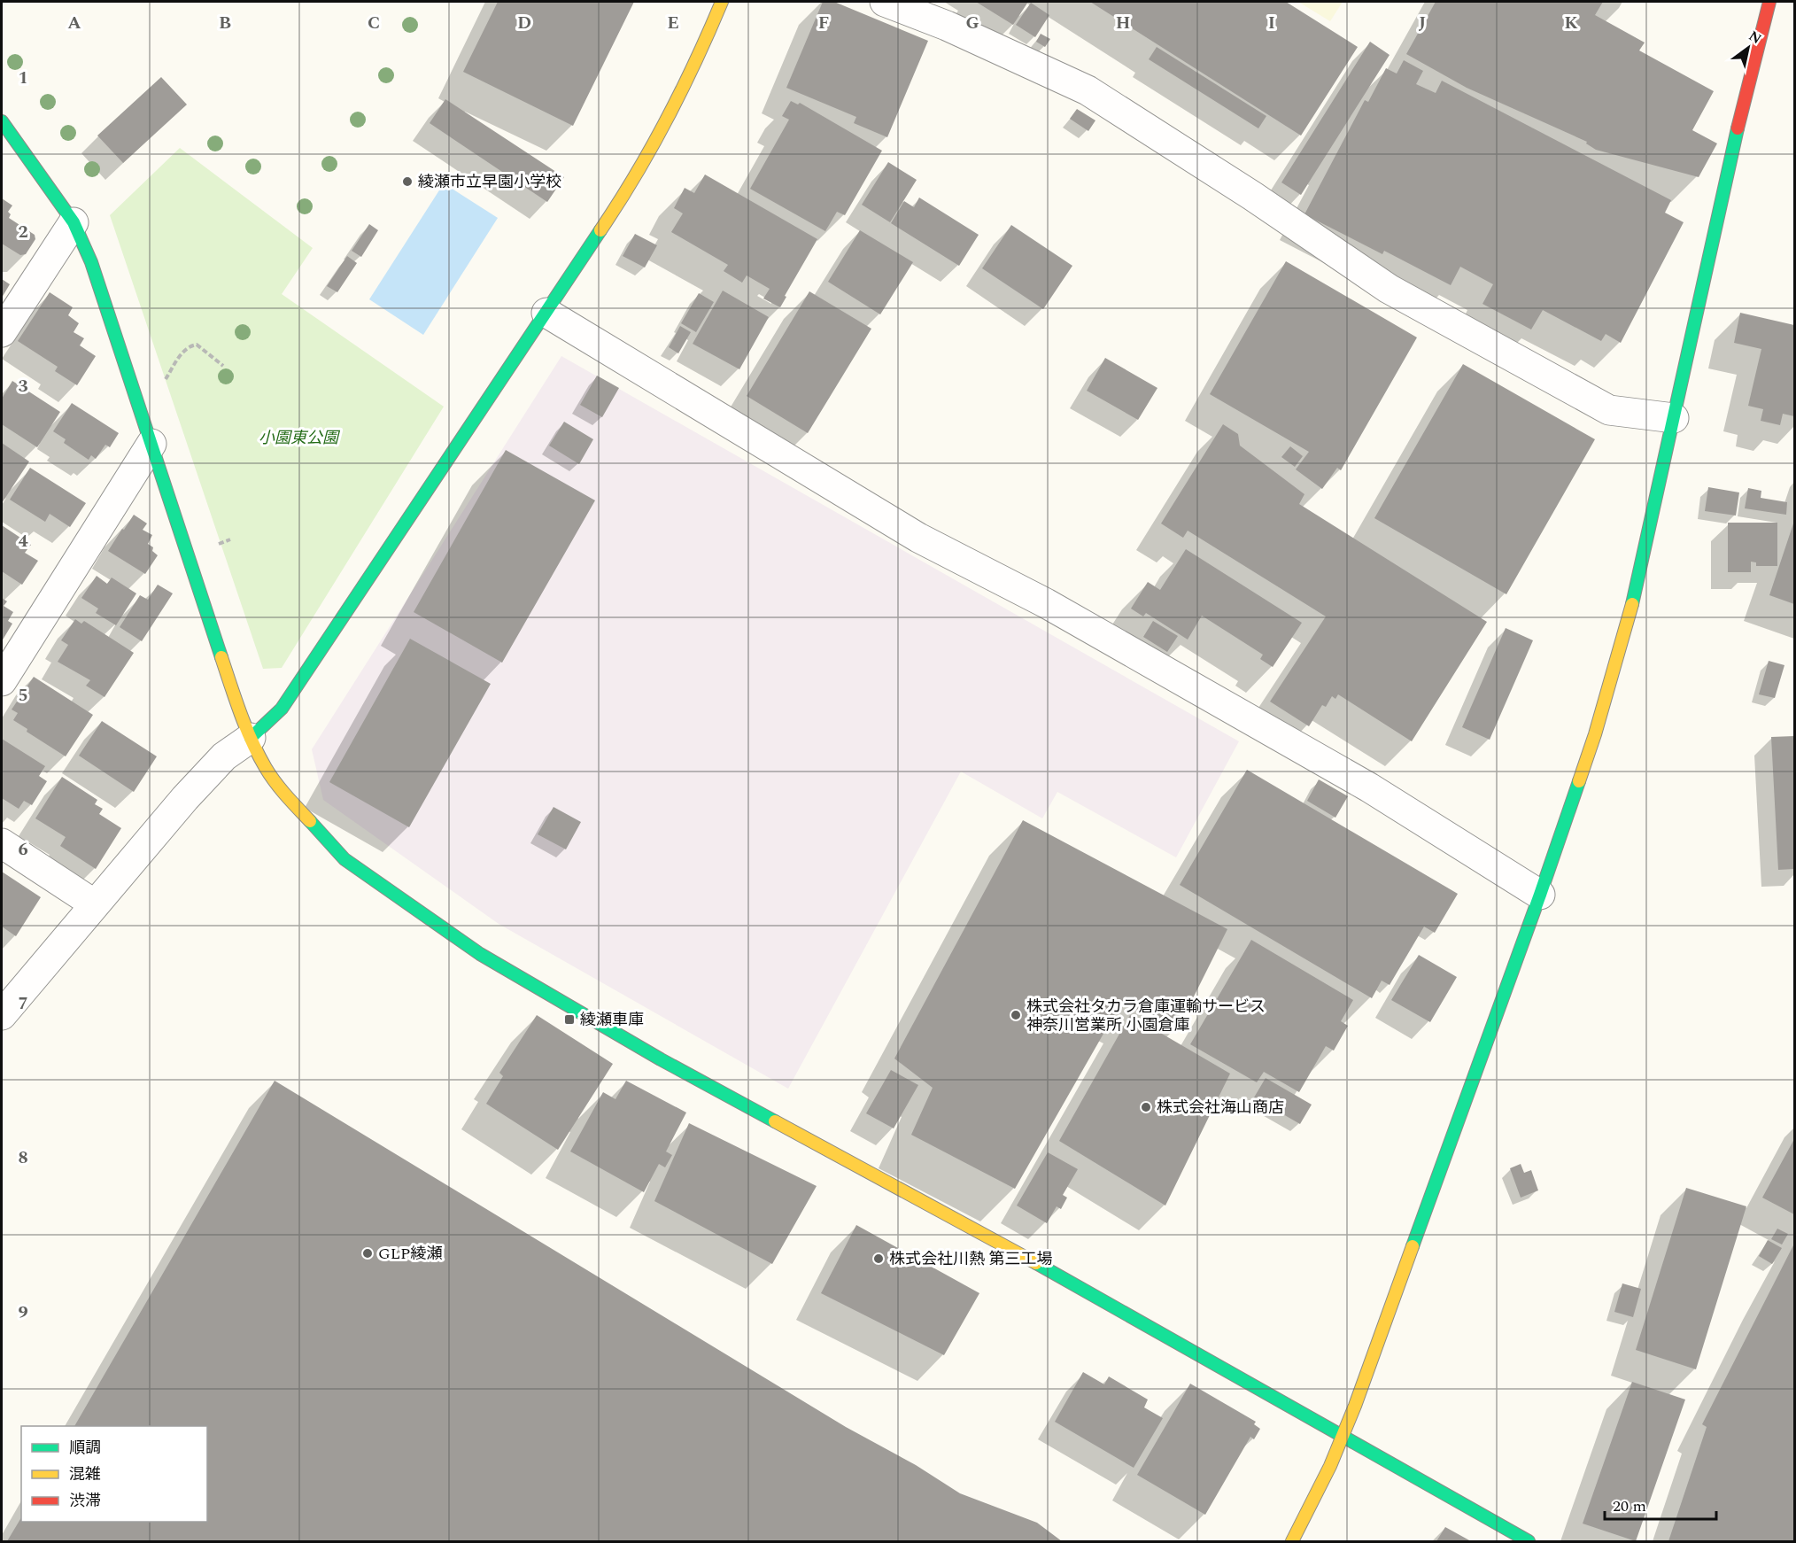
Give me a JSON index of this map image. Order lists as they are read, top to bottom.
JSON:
{
  "parks": ["小園東公園"],
  "places": {
    "other": [
      "綾瀬市立早園小学校",
      "株式会社タカラ倉庫運輸サービス 神奈川営業所 小園倉庫",
      "株式会社海山商店",
      "GLP綾瀬",
      "株式会社川熱 第三工場"
    ],
    "transit": ["綾瀬車庫"]
  },
  "legend": ["順調", "混雑", "渋滞"],
  "scale_bar": "20 m",
  "north": "top right",
  "grid": {
    "columns": [
      "A",
      "B",
      "C",
      "D",
      "E",
      "F",
      "G",
      "H",
      "I",
      "J",
      "K"
    ],
    "rows": [
      "1",
      "2",
      "3",
      "4",
      "5",
      "6",
      "7",
      "8",
      "9"
    ]
  }
}
